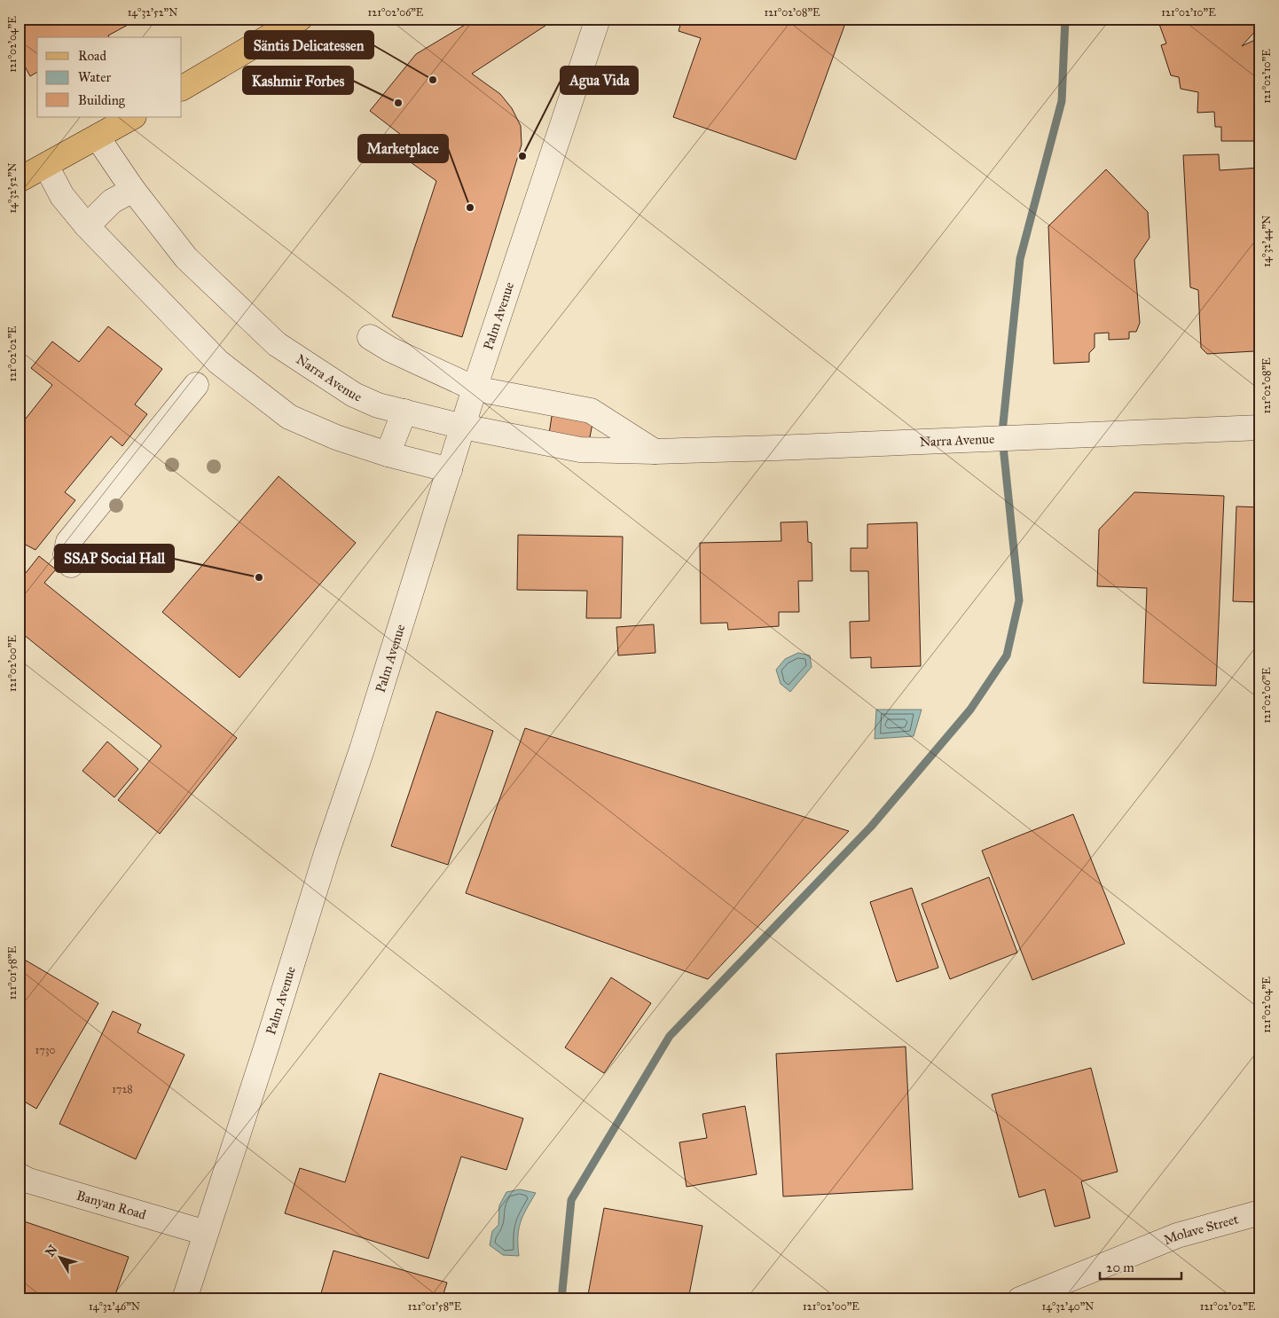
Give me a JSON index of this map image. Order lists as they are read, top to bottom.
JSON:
{
  "streets": {
    "street": [
      "Palm Avenue",
      "Narra Avenue",
      "Banyan Road",
      "Molave Street"
    ]
  },
  "crossings": [
    ["Palm Avenue", "Narra Avenue"],
    ["Palm Avenue", "Banyan Road"]
  ],
  "places": [
    "Säntis Delicatessen",
    "Kashmir Forbes",
    "Agua Vida",
    "Marketplace",
    "SSAP Social Hall"
  ],
  "house_numbers": ["1730", "1728"],
  "legend": ["Road", "Water", "Building"],
  "scale_bar": "20 m",
  "north": "top left",
  "coordinates": [
    "14°32'52\"N",
    "121°02'06\"E",
    "121°02'08\"E",
    "121°02'10\"E",
    "121°02'04\"E",
    "14°32'44\"N",
    "121°02'02\"E",
    "121°02'00\"E",
    "121°01'58\"E",
    "14°32'46\"N",
    "14°32'40\"N"
  ]
}
